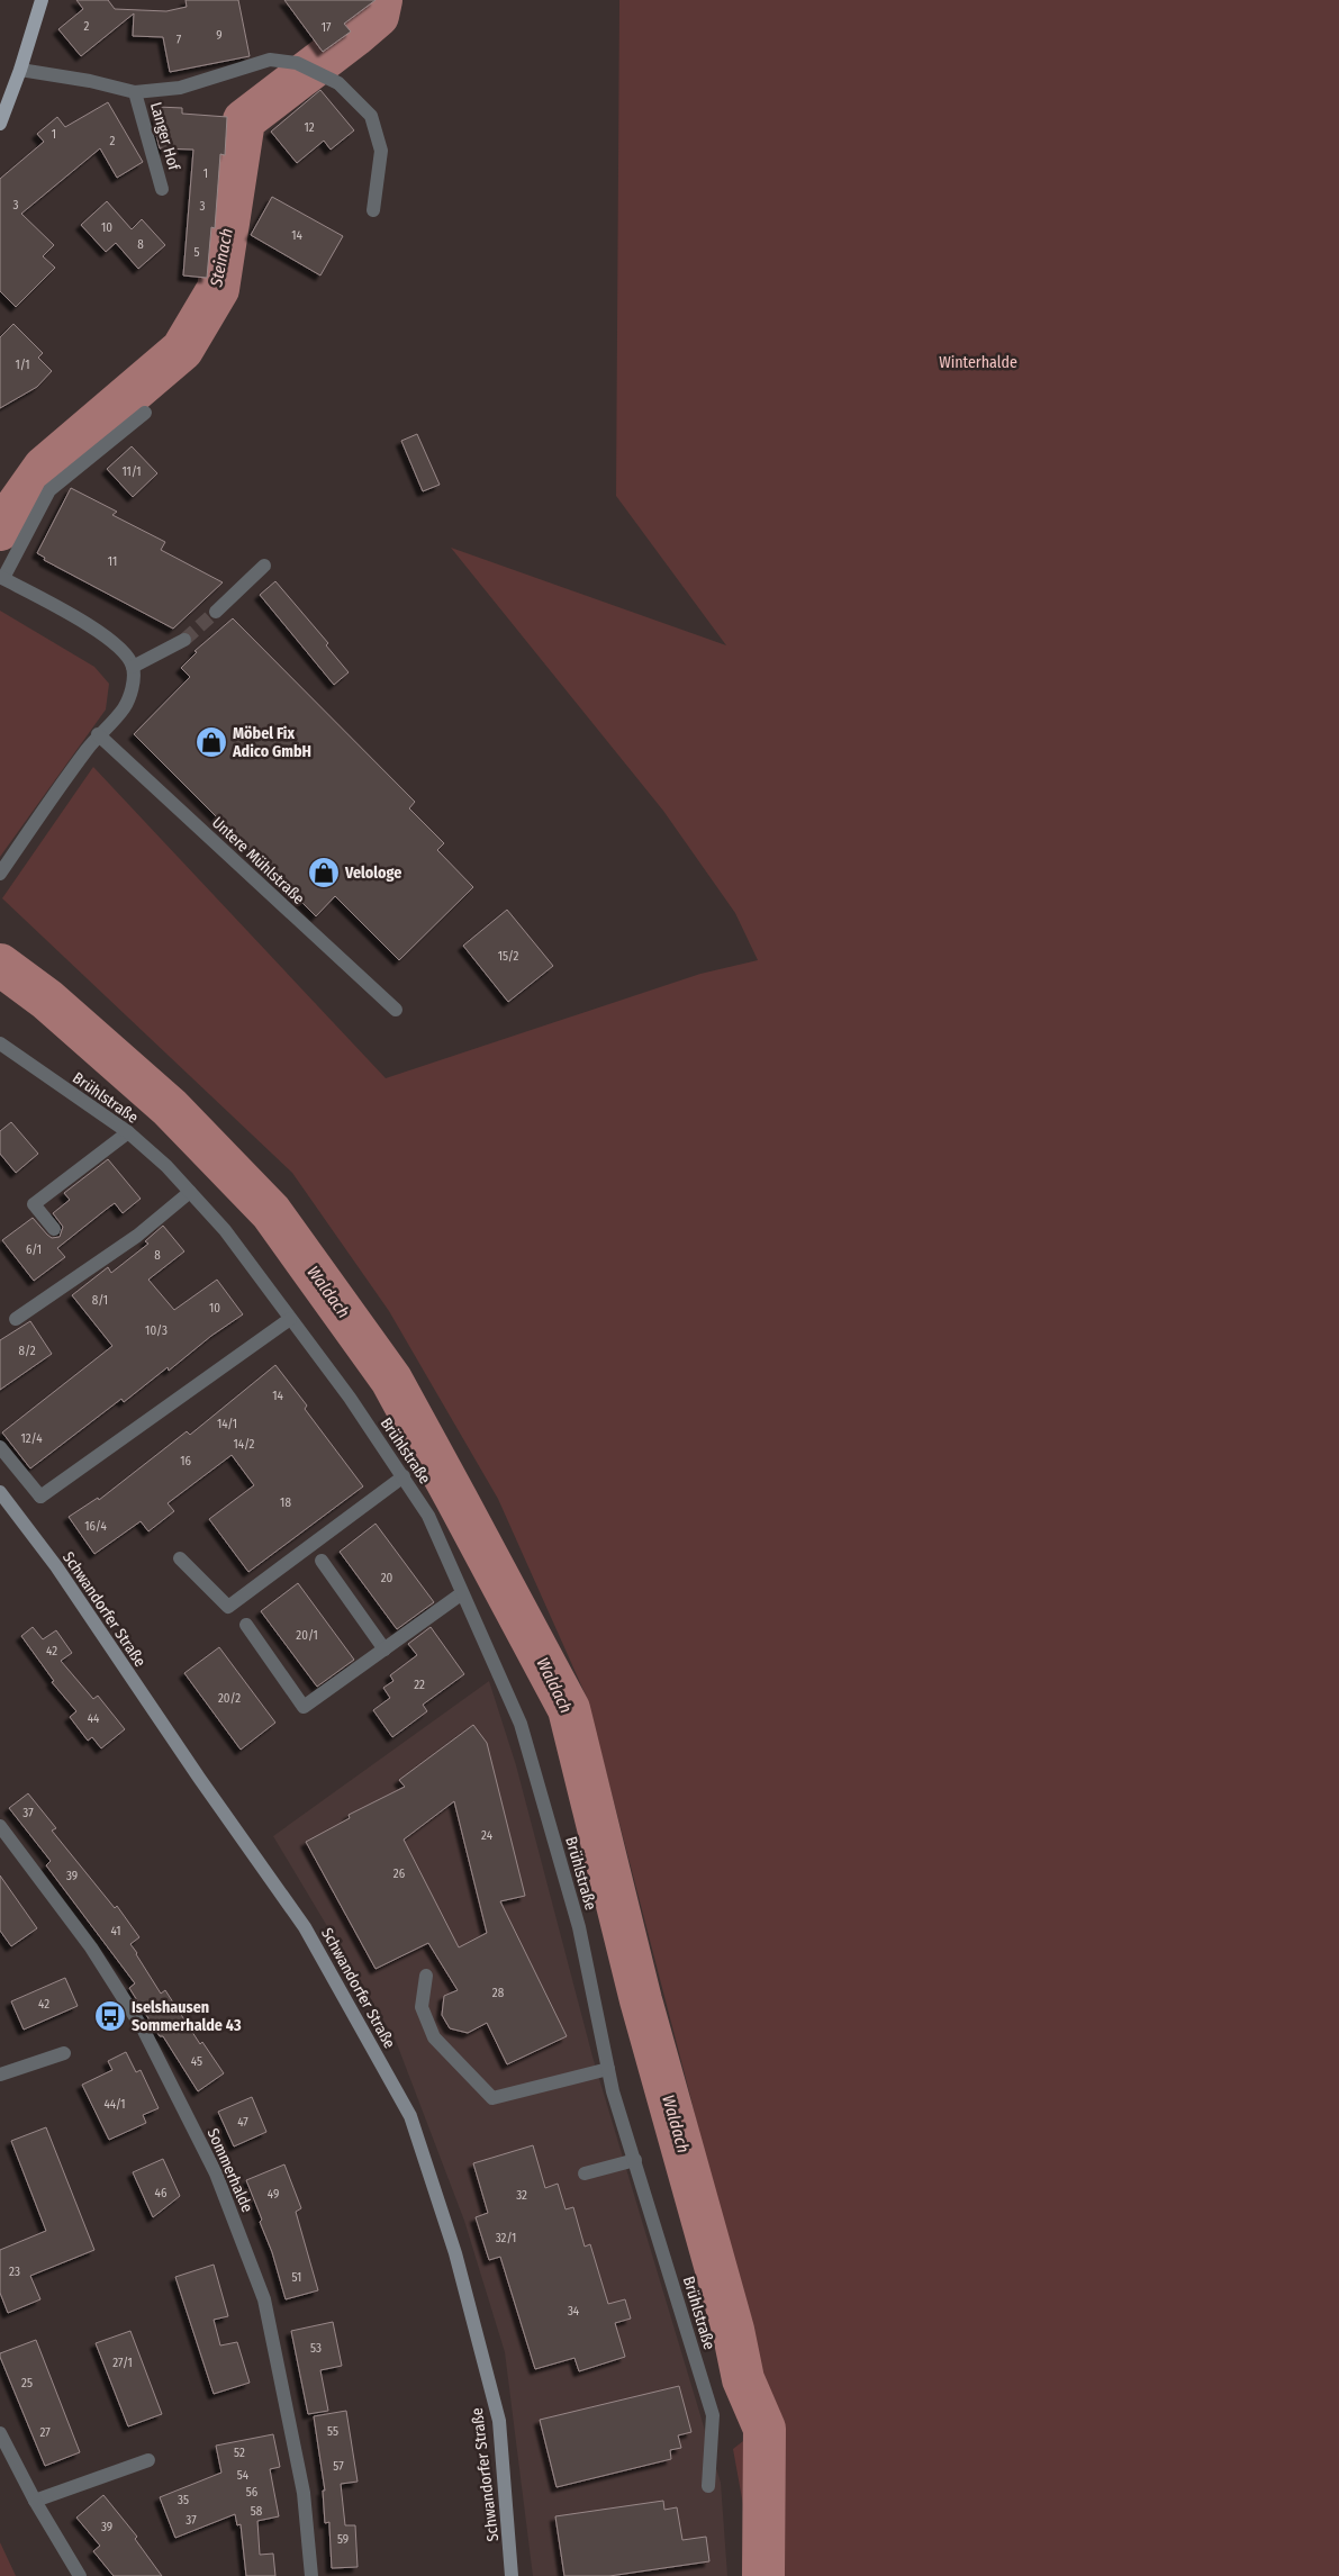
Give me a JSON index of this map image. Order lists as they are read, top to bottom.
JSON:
{
  "streets": {
    "main road": ["Schwandorfer Straße"],
    "street": [
      "Langer Hof",
      "Untere Mühlstraße",
      "Brühlstraße",
      "Sommerhalde"
    ]
  },
  "water": ["Steinach", "Waldach"],
  "parks": ["Winterhalde"],
  "places": {
    "shop": ["Möbel Fix Adico GmbH", "Velologe"],
    "bus stop": ["Iselshausen Sommerhalde 43"]
  },
  "house_numbers": [
    "2",
    "17",
    "9",
    "7",
    "12",
    "1",
    "2",
    "1",
    "3",
    "3",
    "10",
    "14",
    "8",
    "5",
    "1/1",
    "11/1",
    "11",
    "15/2",
    "6/1",
    "8",
    "8/1",
    "10",
    "10/3",
    "8/2",
    "14",
    "14/1",
    "12/4",
    "14/2",
    "16",
    "18",
    "16/4",
    "20",
    "20/1",
    "42",
    "22",
    "20/2",
    "44",
    "37",
    "24",
    "26",
    "39",
    "41",
    "28",
    "42",
    "45",
    "44/1",
    "47",
    "46",
    "49",
    "32",
    "32/1",
    "23",
    "51",
    "34",
    "53",
    "27/1",
    "25",
    "55",
    "27",
    "52",
    "57",
    "54",
    "56",
    "35",
    "58",
    "37",
    "39",
    "59"
  ]
}
